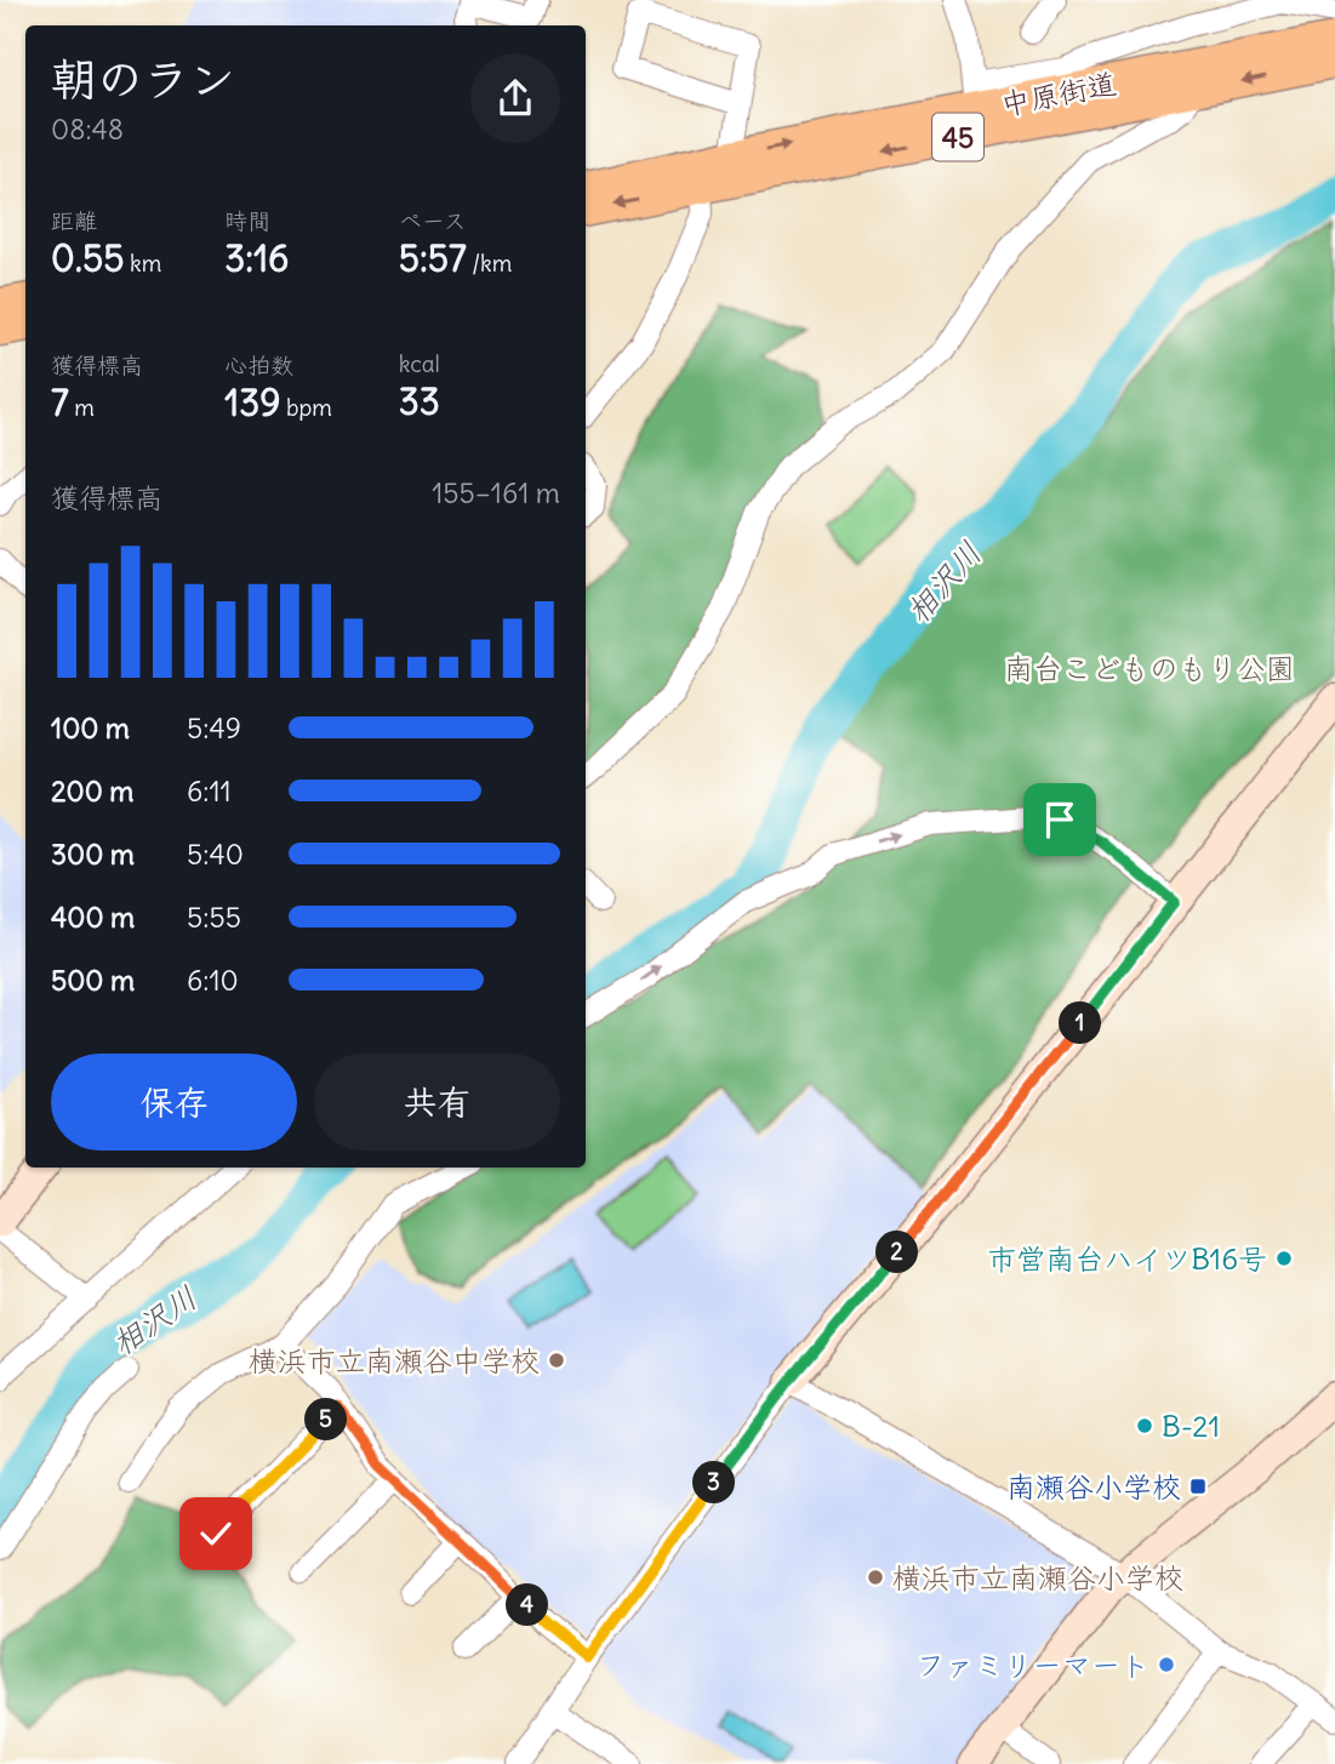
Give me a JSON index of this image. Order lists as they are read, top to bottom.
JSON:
{
  "streets": {
    "main road": ["中原街道", "45"]
  },
  "water": ["相沢川"],
  "parks": ["南台こどものもり公園"],
  "places": {
    "other": [
      "市営南台ハイツB16号",
      "横浜市立南瀬谷中学校",
      "B-21",
      "横浜市立南瀬谷小学校",
      "ファミリーマート"
    ],
    "transit": ["南瀬谷小学校"]
  },
  "page": {
    "heading": ["朝のラン", "08:48"],
    "stats": [
      ["距離", "0.55 km"],
      ["時間", "3:16"],
      ["ペース", "5:57 /km"],
      ["獲得標高", "7 m"],
      ["心拍数", "139 bpm"],
      ["kcal", "33"]
    ],
    "chart": ["獲得標高", "155–161 m"],
    "list": [
      {
        "name": "100 m",
        "note": "5:49"
      },
      {
        "name": "200 m",
        "note": "6:11"
      },
      {
        "name": "300 m",
        "note": "5:40"
      },
      {
        "name": "400 m",
        "note": "5:55"
      },
      {
        "name": "500 m",
        "note": "6:10"
      }
    ],
    "pins": [
      "1",
      "2",
      "5",
      "3",
      "4"
    ],
    "buttons": ["保存", "共有"]
  }
}
